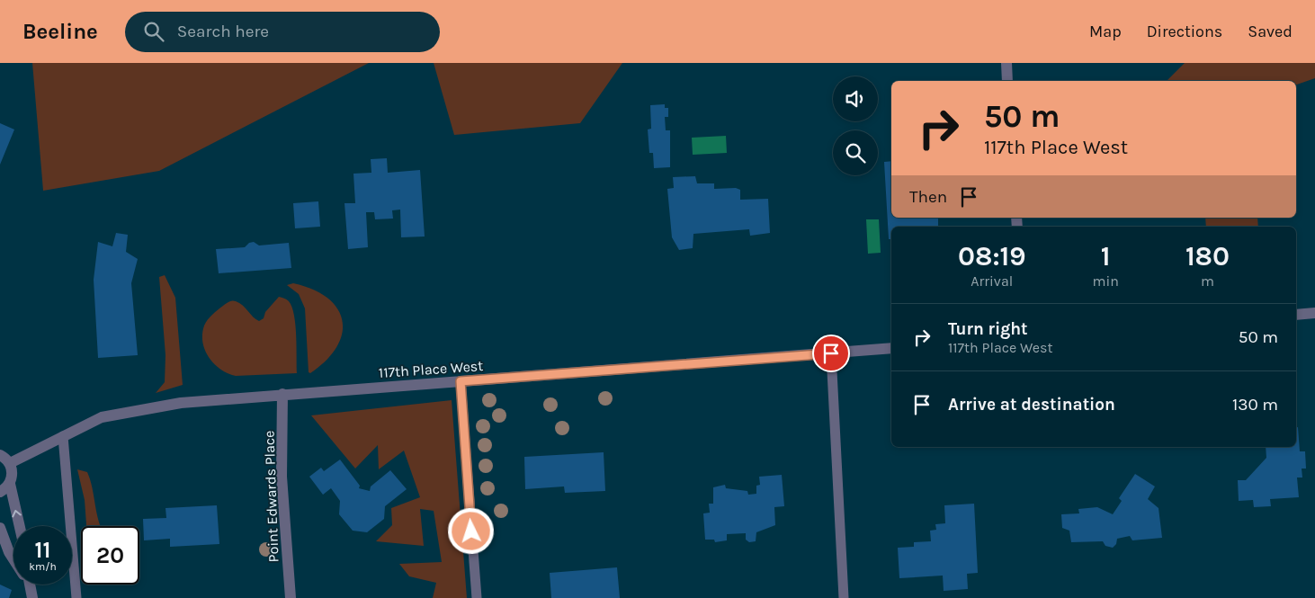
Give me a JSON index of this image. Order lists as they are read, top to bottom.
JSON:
{
  "streets": {
    "street": ["117th Place West", "Point Edwards Place"]
  },
  "crossings": [
    ["117th Place West", "Point Edwards Place"]
  ],
  "page": {
    "header": "Beeline",
    "search": "Search here",
    "nav": ["Map", "Directions", "Saved"],
    "turn": ["50 m", "117th Place West"],
    "then": "Then",
    "eta": [
      "08:19",
      "Arrival",
      "1",
      "min",
      "180",
      "m"
    ],
    "list": [
      {
        "name": "Turn right",
        "note": "117th Place West",
        "value": "50 m"
      },
      {
        "name": "Arrive at destination",
        "value": "130 m"
      }
    ],
    "speed": "11 km/h",
    "limit": "20"
  }
}
